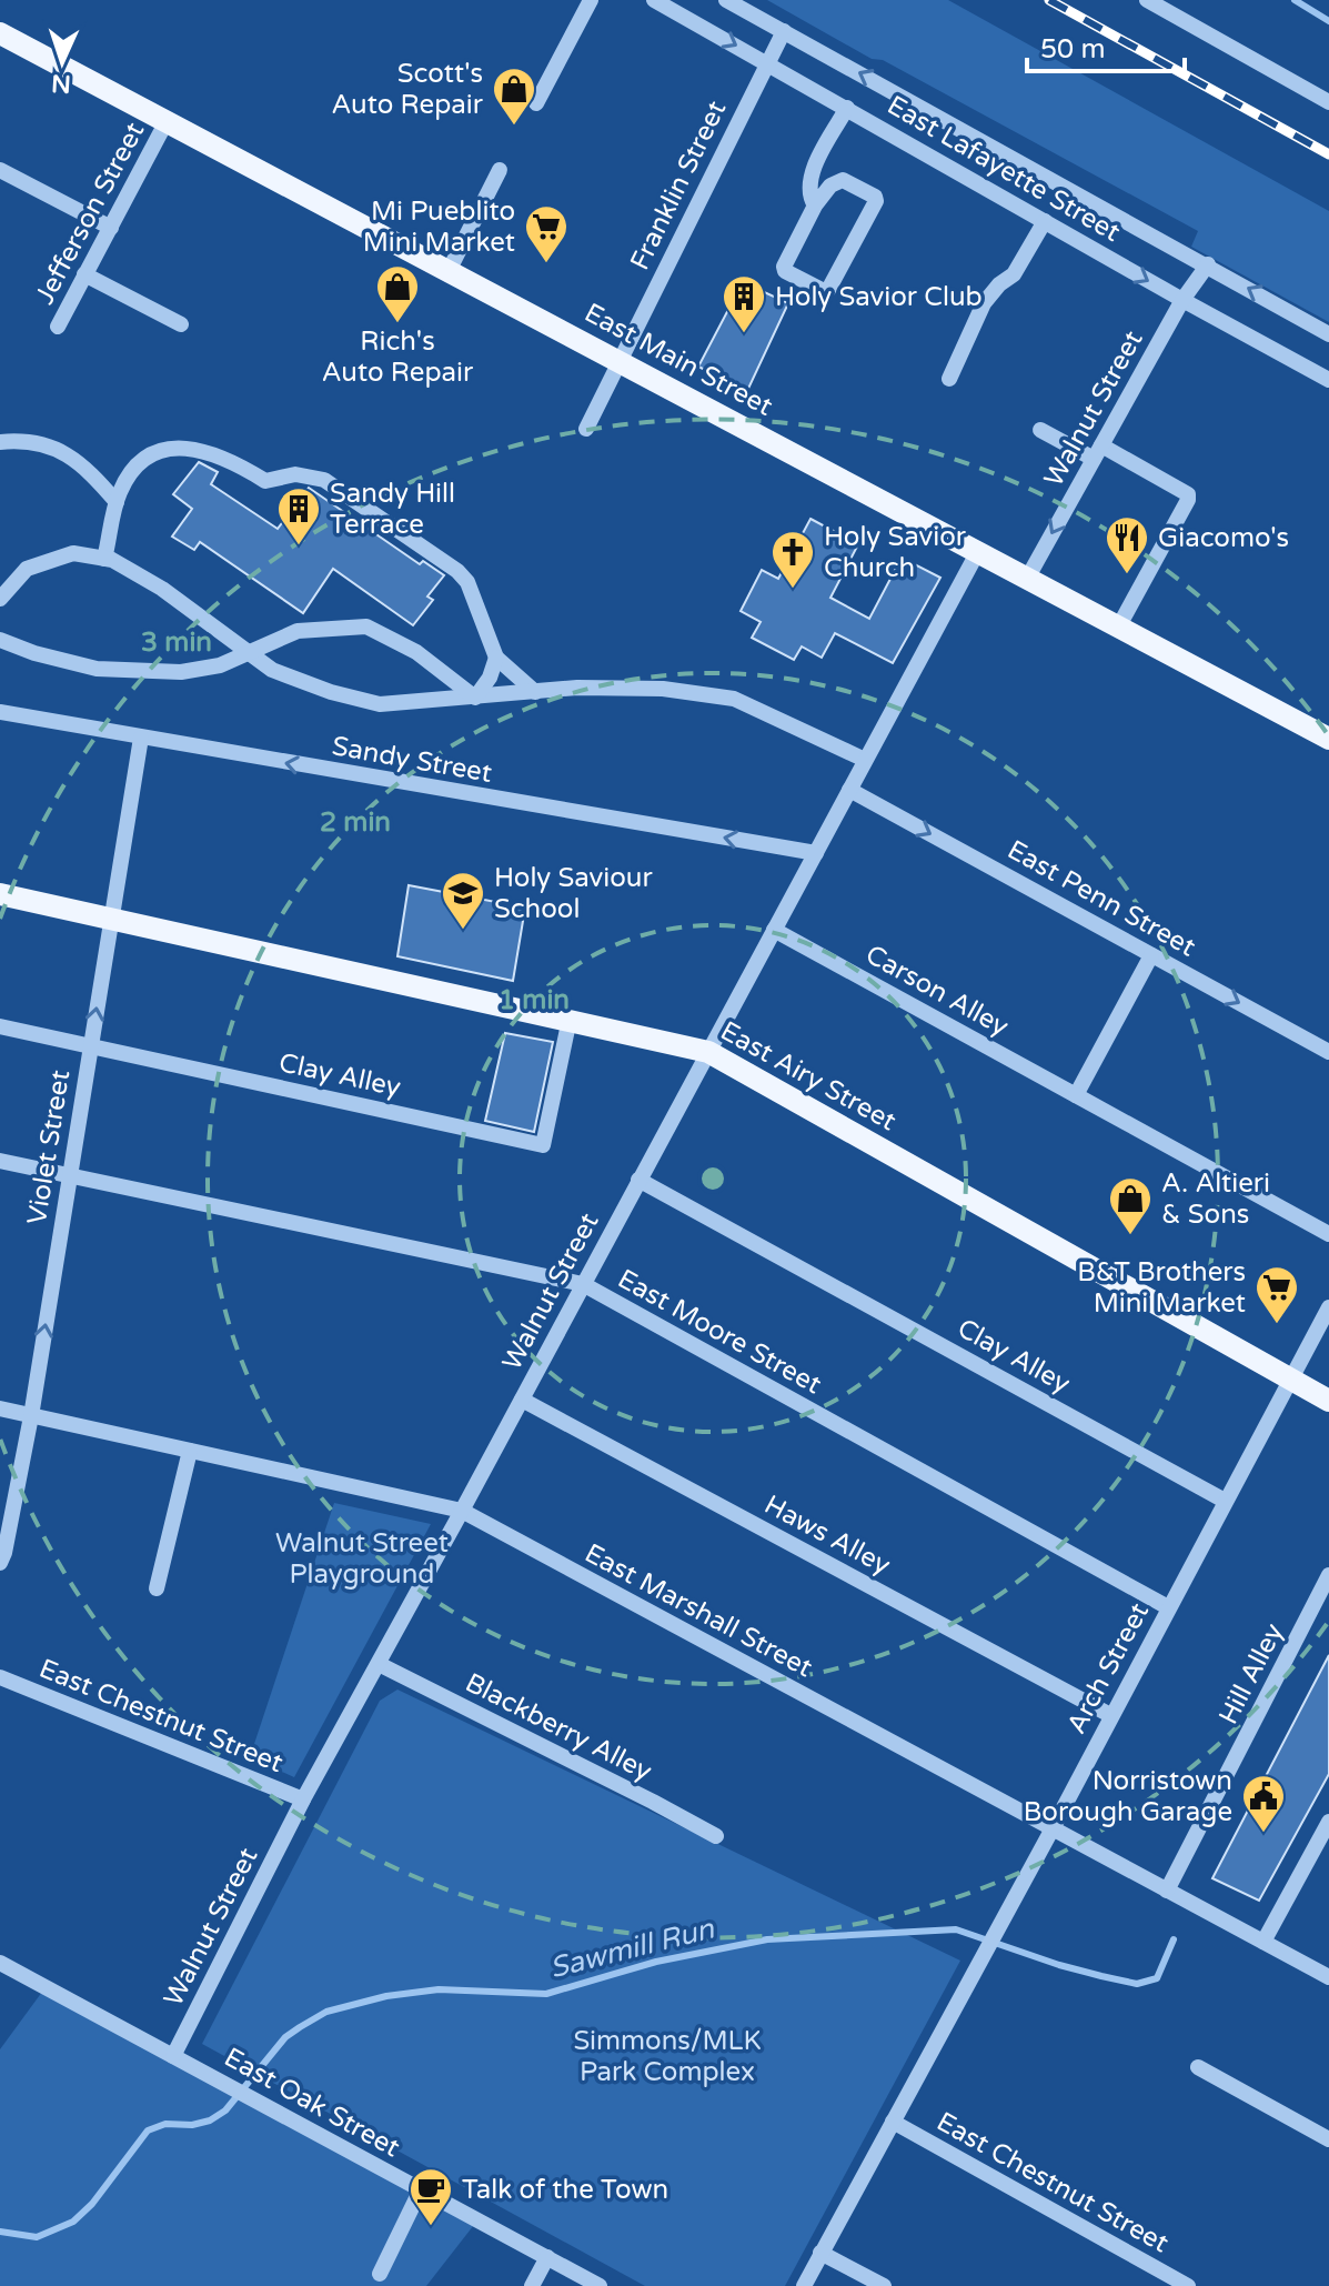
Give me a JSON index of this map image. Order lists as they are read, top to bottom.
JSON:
{
  "streets": {
    "main road": ["East Main Street", "East Airy Street"],
    "street": [
      "East Lafayette Street",
      "Franklin Street",
      "Jefferson Street",
      "Walnut Street",
      "Sandy Street",
      "East Penn Street",
      "Carson Alley",
      "Clay Alley",
      "Violet Street",
      "East Moore Street",
      "Haws Alley",
      "East Marshall Street",
      "Arch Street",
      "Hill Alley",
      "East Chestnut Street",
      "Blackberry Alley",
      "East Oak Street"
    ]
  },
  "crossings": [
    ["East Lafayette Street", "Franklin Street"],
    ["East Lafayette Street", "Walnut Street"],
    ["Franklin Street", "East Main Street"],
    ["Jefferson Street", "East Main Street"],
    ["East Main Street", "Walnut Street"],
    ["Walnut Street", "Sandy Street"],
    ["Walnut Street", "East Penn Street"],
    ["Walnut Street", "Carson Alley"],
    ["Walnut Street", "Clay Alley"],
    ["Walnut Street", "East Airy Street"],
    ["Walnut Street", "East Moore Street"],
    ["Walnut Street", "Haws Alley"],
    ["Walnut Street", "East Marshall Street"],
    ["Walnut Street", "East Chestnut Street"],
    ["Walnut Street", "Blackberry Alley"],
    ["Walnut Street", "East Oak Street"],
    ["Sandy Street", "Violet Street"],
    ["Clay Alley", "East Airy Street"],
    ["Clay Alley", "Violet Street"],
    ["Clay Alley", "Arch Street"],
    ["East Airy Street", "Violet Street"],
    ["East Airy Street", "Arch Street"],
    ["Violet Street", "East Moore Street"],
    ["Violet Street", "East Marshall Street"],
    ["East Moore Street", "Arch Street"],
    ["Haws Alley", "Arch Street"],
    ["East Marshall Street", "Arch Street"],
    ["East Marshall Street", "Hill Alley"],
    ["Arch Street", "East Chestnut Street"]
  ],
  "one_way": ["East Penn Street", "Violet Street"],
  "water": ["Sawmill Run"],
  "parks": ["Walnut Street Playground", "Simmons/MLK Park Complex"],
  "places": {
    "shop": ["Scott's Auto Repair", "Rich's Auto Repair", "A. Altieri & Sons"],
    "supermarket": ["Mi Pueblito Mini Market", "B&T Brothers Mini Market"],
    "building": ["Holy Savior Club", "Sandy Hill Terrace"],
    "restaurant": ["Giacomo's"],
    "church": ["Holy Savior Church"],
    "school or university": ["Holy Saviour School"],
    "public building": ["Norristown Borough Garage"],
    "cafe": ["Talk of the Town"]
  },
  "scale_bar": "50 m",
  "north": "bottom",
  "rings": ["3 min", "2 min", "1 min"]
}
